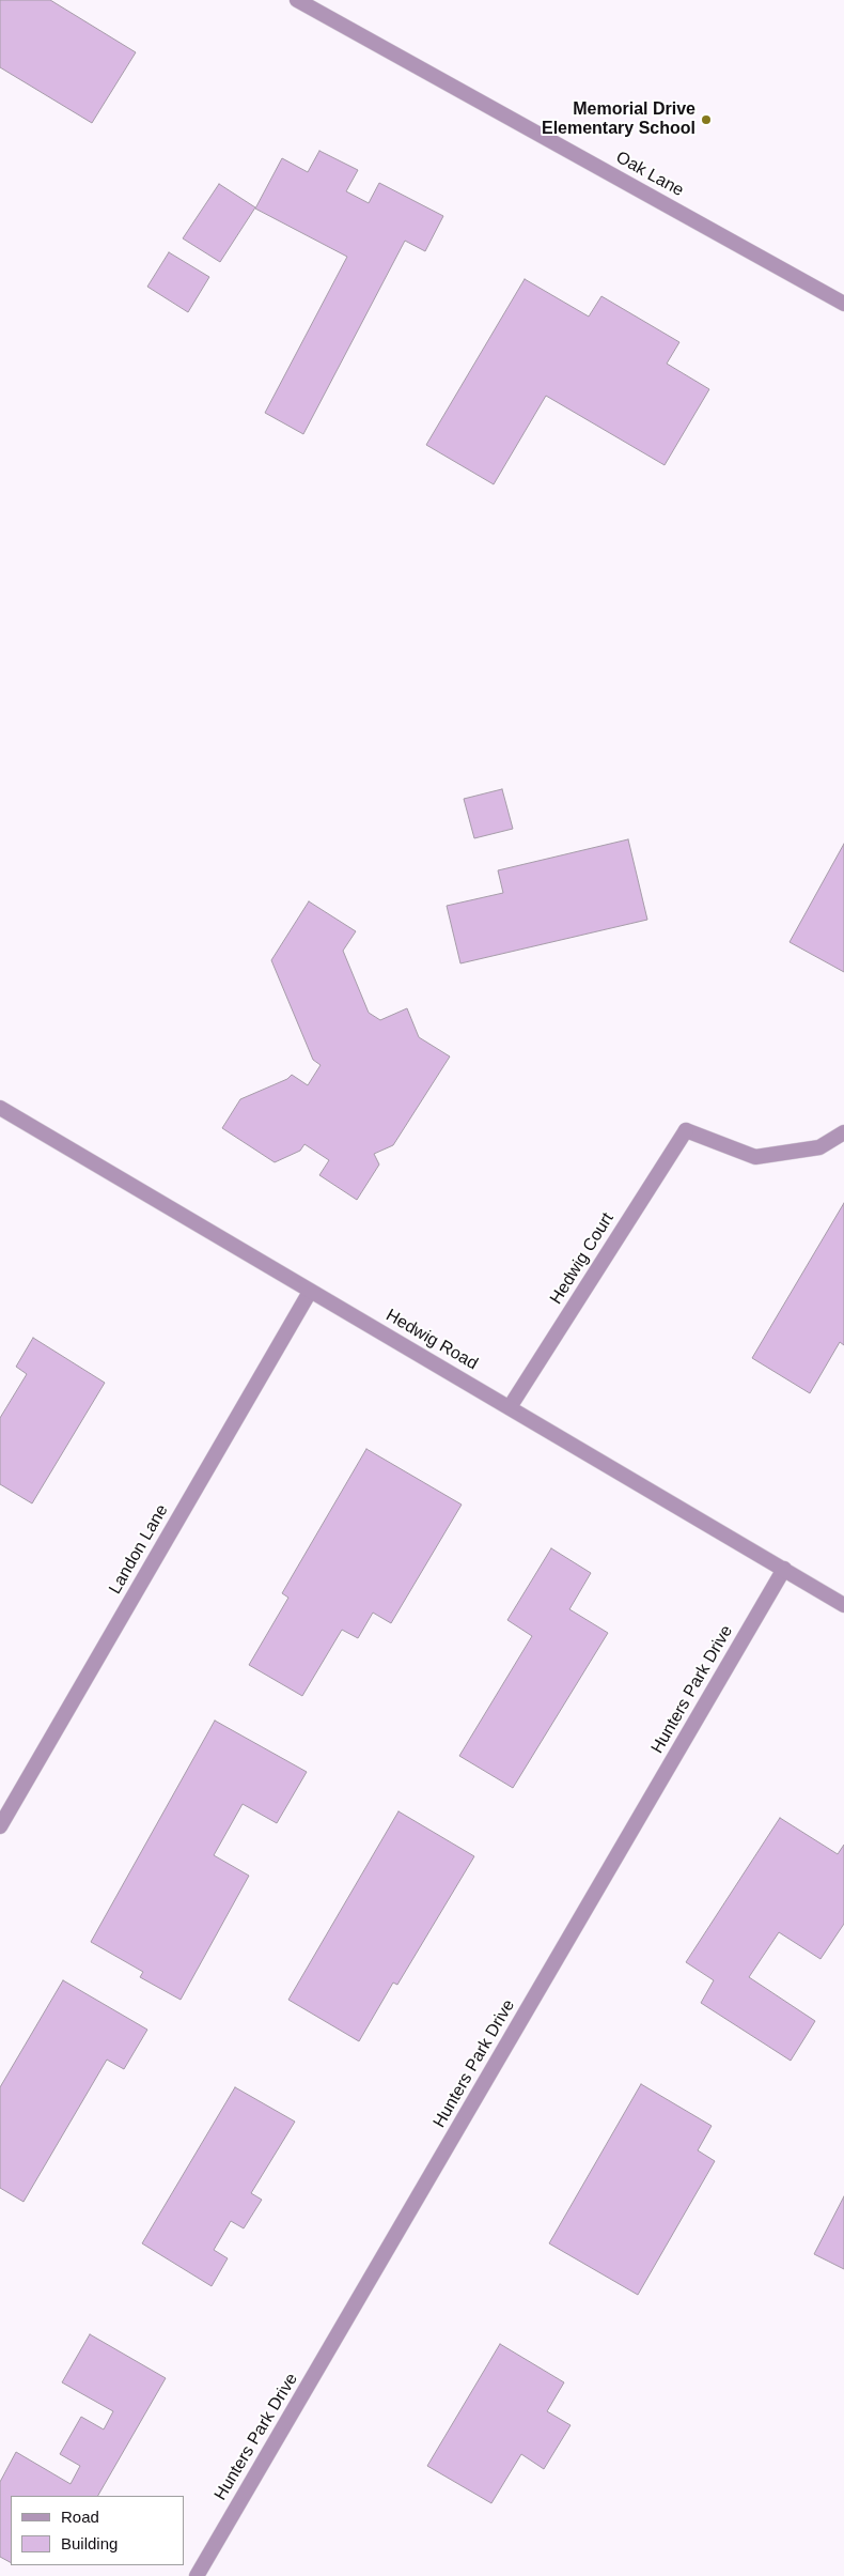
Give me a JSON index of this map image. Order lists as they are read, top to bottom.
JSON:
{
  "streets": {
    "street": [
      "Oak Lane",
      "Hedwig Court",
      "Hedwig Road",
      "Landon Lane",
      "Hunters Park Drive"
    ]
  },
  "crossings": [
    ["Hedwig Court", "Hedwig Road"],
    ["Hedwig Road", "Landon Lane"],
    ["Hedwig Road", "Hunters Park Drive"]
  ],
  "places": ["Memorial Drive Elementary School"],
  "legend": ["Road", "Building"]
}
